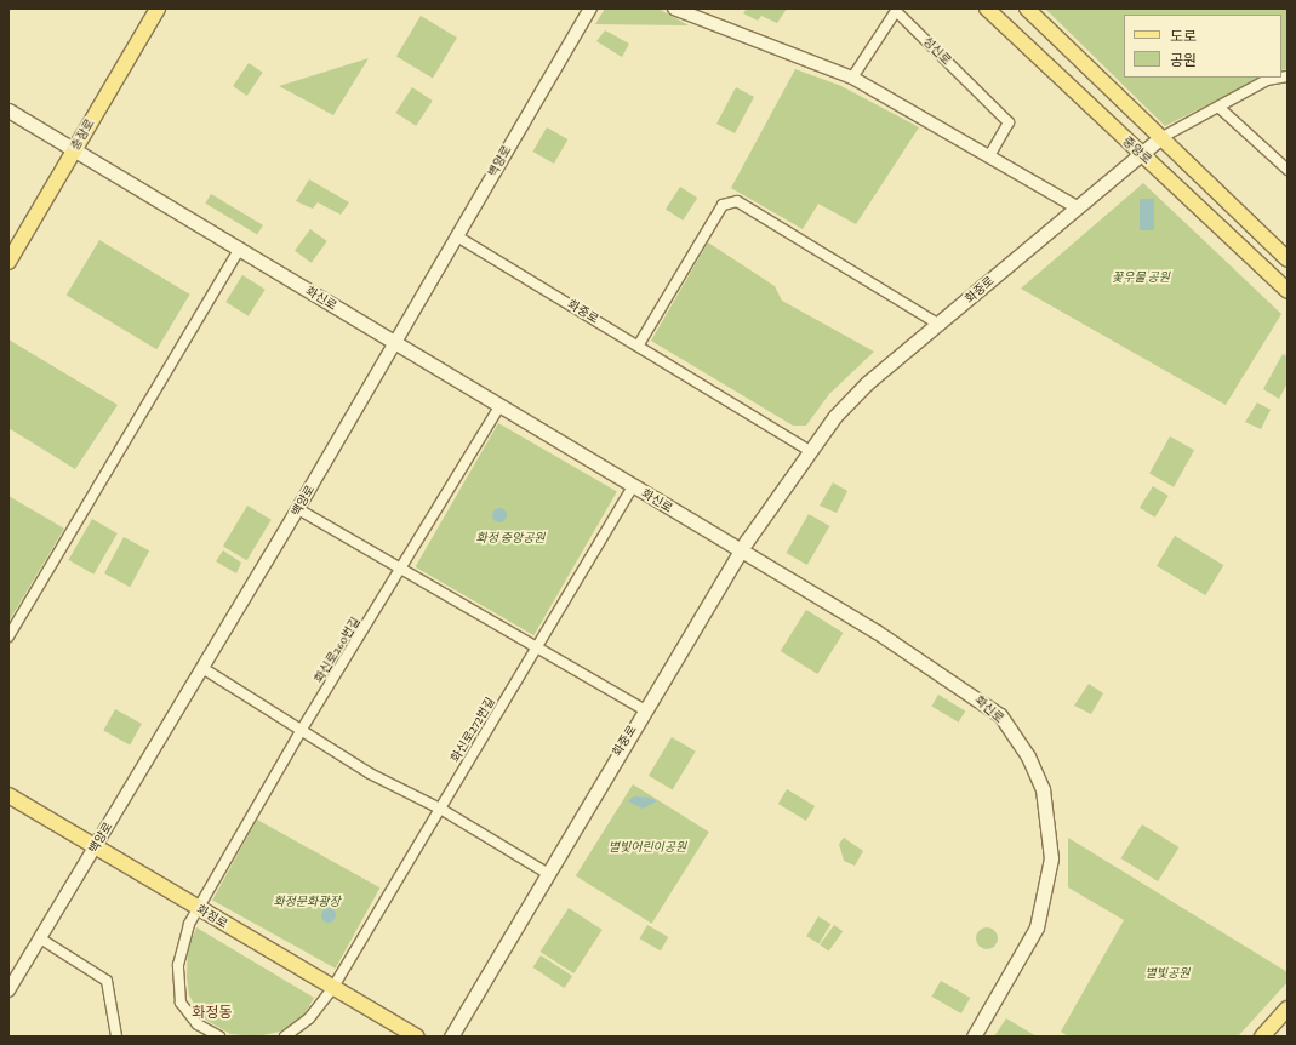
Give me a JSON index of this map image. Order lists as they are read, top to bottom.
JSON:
{
  "streets": {
    "main road": [
      "충장로",
      "중앙로",
      "화중로",
      "화신로",
      "화정로"
    ],
    "street": [
      "성신로",
      "백양로",
      "화신로260번길",
      "화신로272번길"
    ]
  },
  "crossings": [
    ["충장로", "화신로"],
    ["중앙로", "화중로"],
    ["백양로", "화중로"],
    ["백양로", "화신로"],
    ["백양로", "화정로"],
    ["화중로", "화신로"],
    ["화신로", "화신로260번길"],
    ["화신로", "화신로272번길"],
    ["화신로260번길", "화정로"],
    ["화신로272번길", "화정로"]
  ],
  "districts": ["화정동"],
  "parks": [
    "꽃우물 공원",
    "화정 중앙공원",
    "별빛어린이공원",
    "화정문화광장",
    "별빛공원"
  ],
  "legend": ["도로", "공원"]
}
